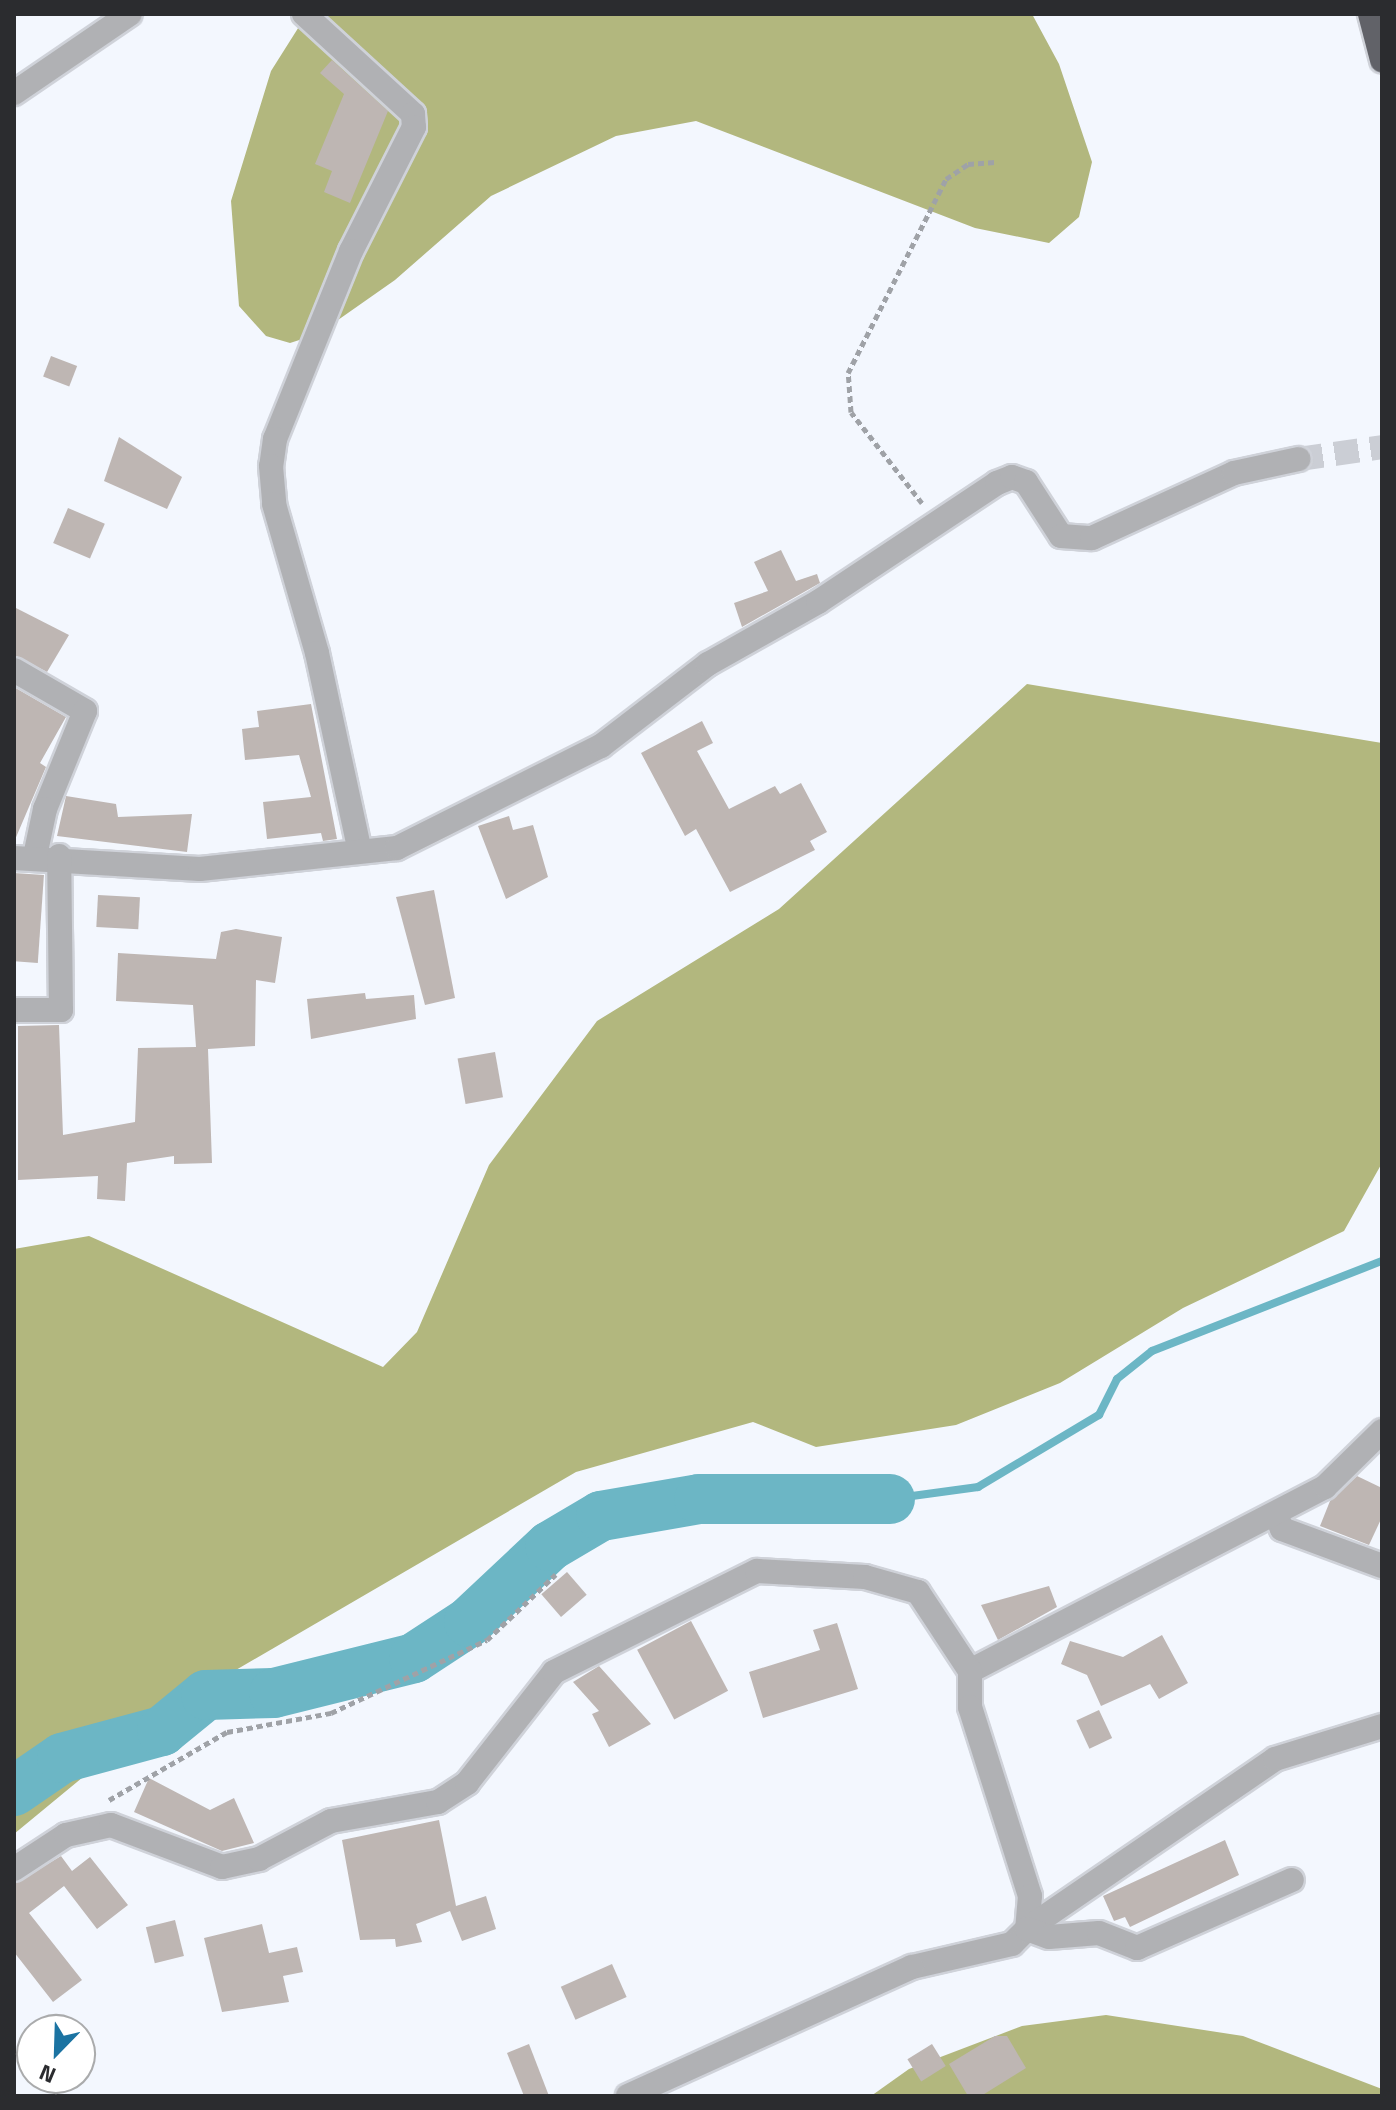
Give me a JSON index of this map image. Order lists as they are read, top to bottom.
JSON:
{
  "north": "bottom left"
}
